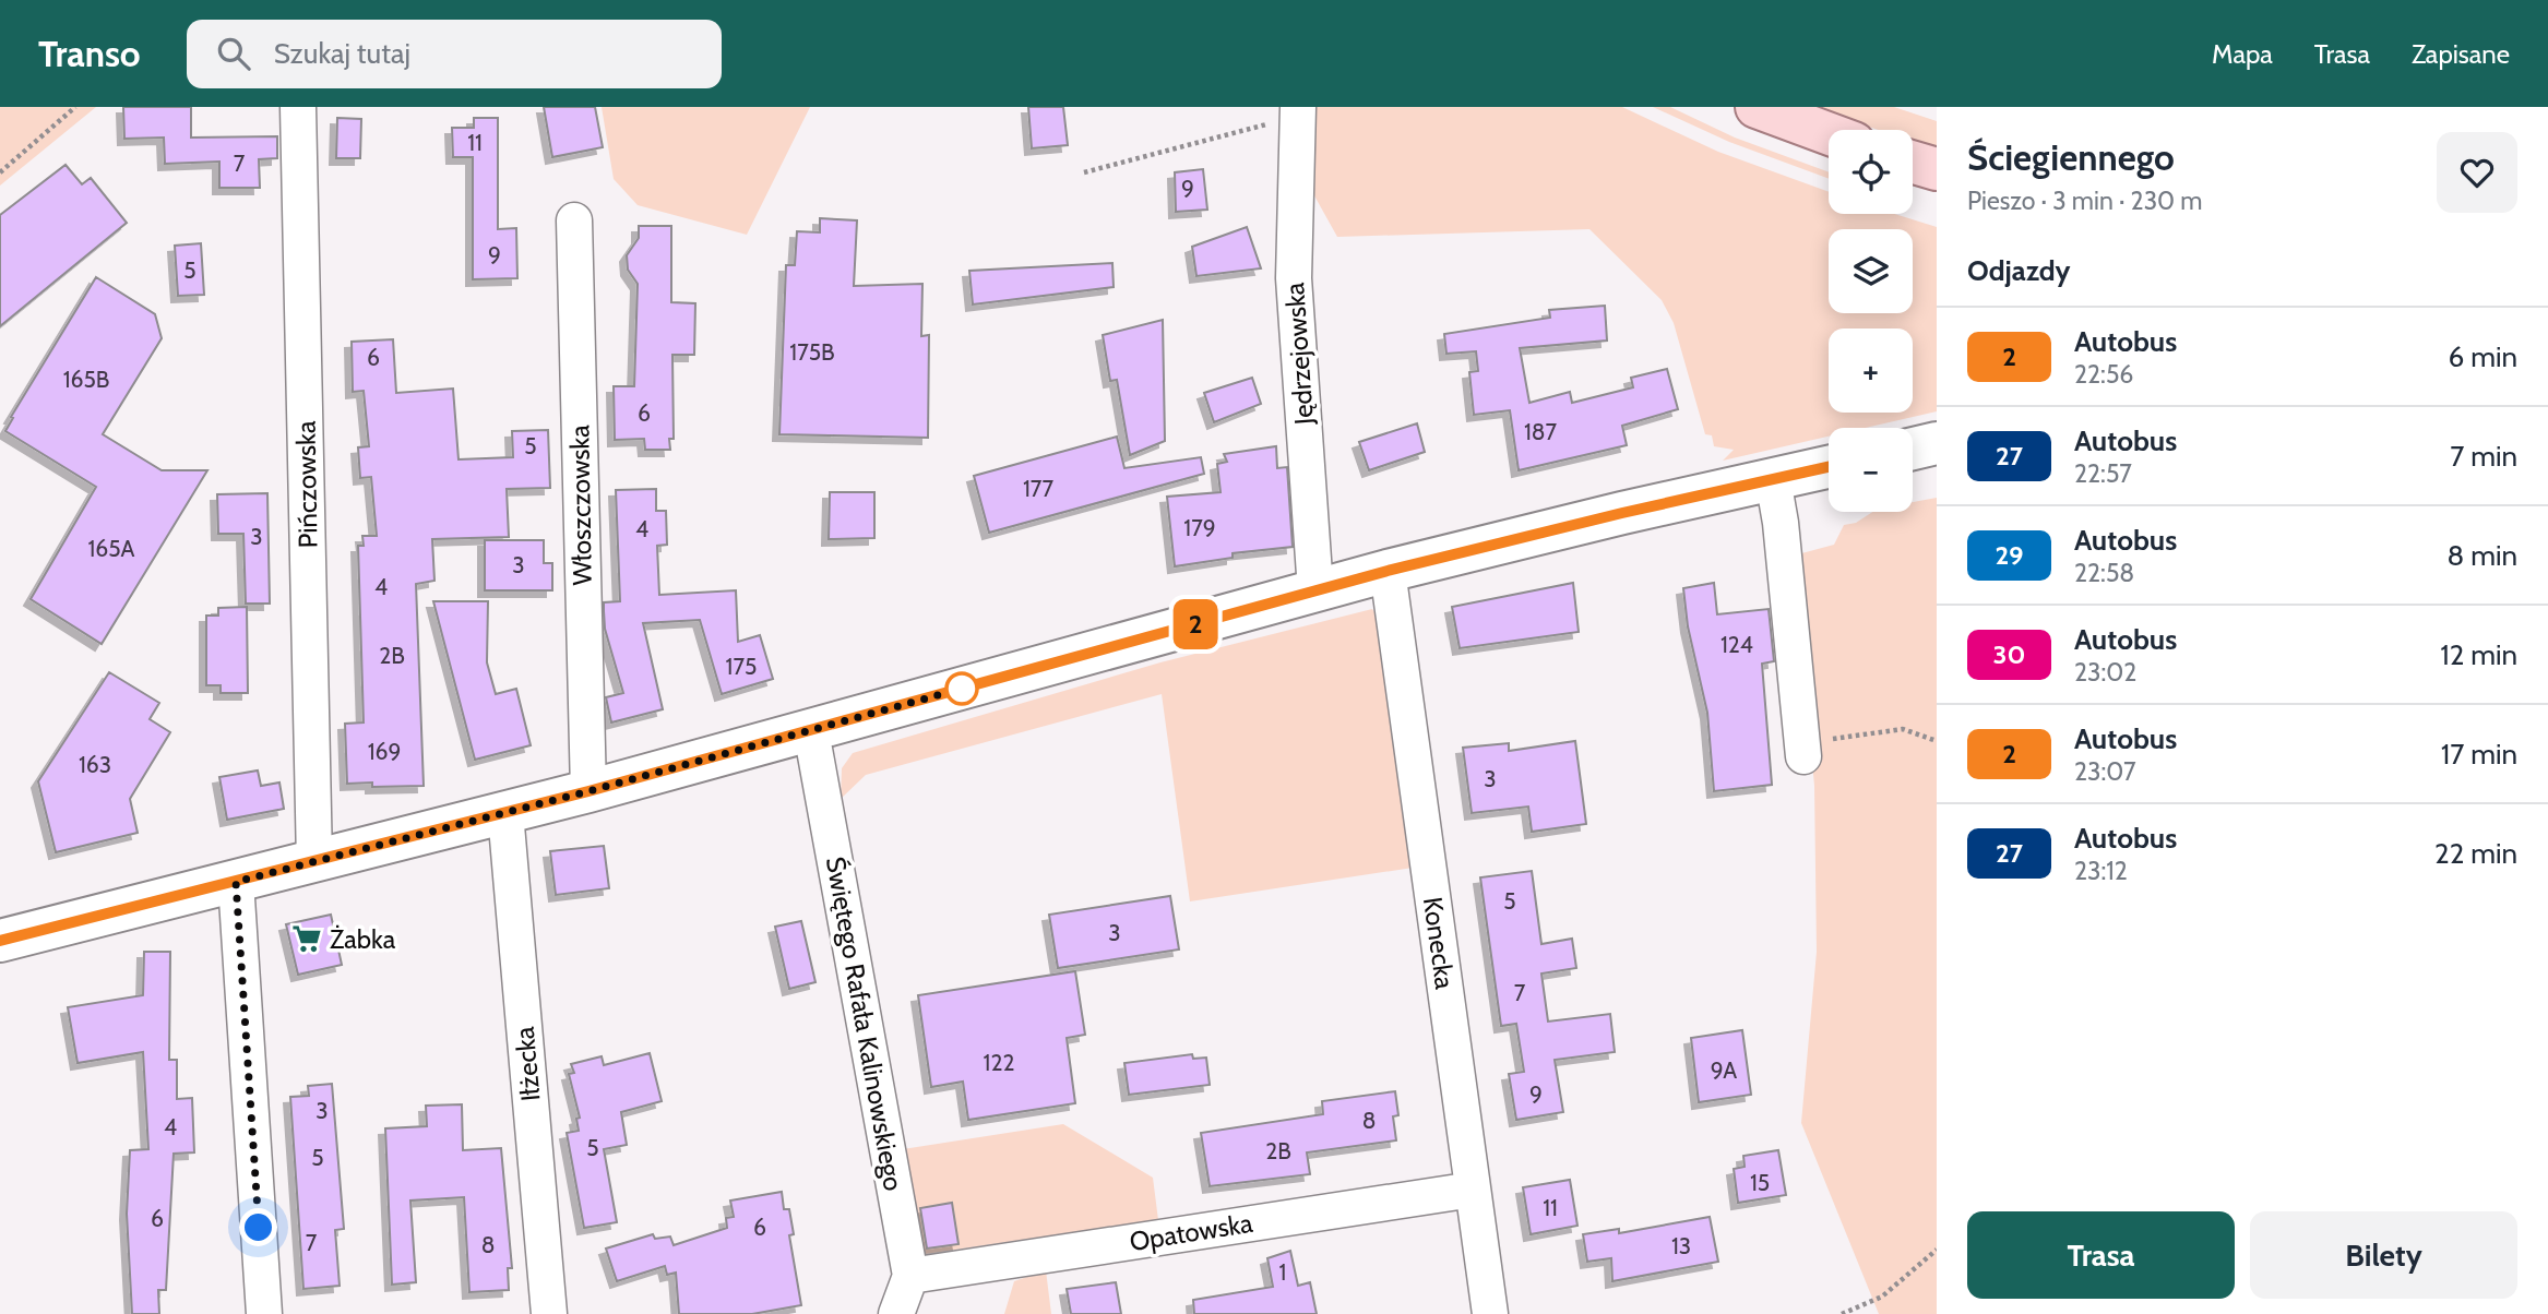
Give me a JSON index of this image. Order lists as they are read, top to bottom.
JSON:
{
  "streets": {
    "street": [
      "Jędrzejowska",
      "Pińczowska",
      "Włoszczowska",
      "Konecka",
      "Świętego Rafała Kalinowskiego",
      "Iłżecka",
      "Opatowska"
    ]
  },
  "crossings": [
    ["Konecka", "Opatowska"],
    ["Świętego Rafała Kalinowskiego", "Opatowska"]
  ],
  "places": {
    "supermarket": ["Żabka"]
  },
  "lines": ["bus line 2"],
  "house_numbers": [
    "11",
    "7",
    "9",
    "9",
    "5",
    "175B",
    "6",
    "165B",
    "6",
    "187",
    "5",
    "177",
    "179",
    "4",
    "3",
    "165A",
    "3",
    "4",
    "124",
    "2B",
    "175",
    "169",
    "163",
    "3",
    "5",
    "3",
    "7",
    "122",
    "9A",
    "9",
    "3",
    "8",
    "4",
    "5",
    "2B",
    "5",
    "15",
    "11",
    "6",
    "6",
    "7",
    "8",
    "13",
    "1"
  ],
  "page": {
    "header": "Transo",
    "search": "Szukaj tutaj",
    "nav": ["Mapa", "Trasa", "Zapisane"],
    "on_map": "2",
    "heading": [
      ["Ściegiennego", "Pieszo · 3 min · 230 m"],
      "Odjazdy"
    ],
    "map_buttons": ["+", "−"],
    "list": [
      {
        "mark": "2",
        "name": "Autobus",
        "note": "22:56",
        "value": "6 min"
      },
      {
        "mark": "27",
        "name": "Autobus",
        "note": "22:57",
        "value": "7 min"
      },
      {
        "mark": "29",
        "name": "Autobus",
        "note": "22:58",
        "value": "8 min"
      },
      {
        "mark": "30",
        "name": "Autobus",
        "note": "23:02",
        "value": "12 min"
      },
      {
        "mark": "2",
        "name": "Autobus",
        "note": "23:07",
        "value": "17 min"
      },
      {
        "mark": "27",
        "name": "Autobus",
        "note": "23:12",
        "value": "22 min"
      }
    ],
    "buttons": ["Trasa", "Bilety"]
  }
}
